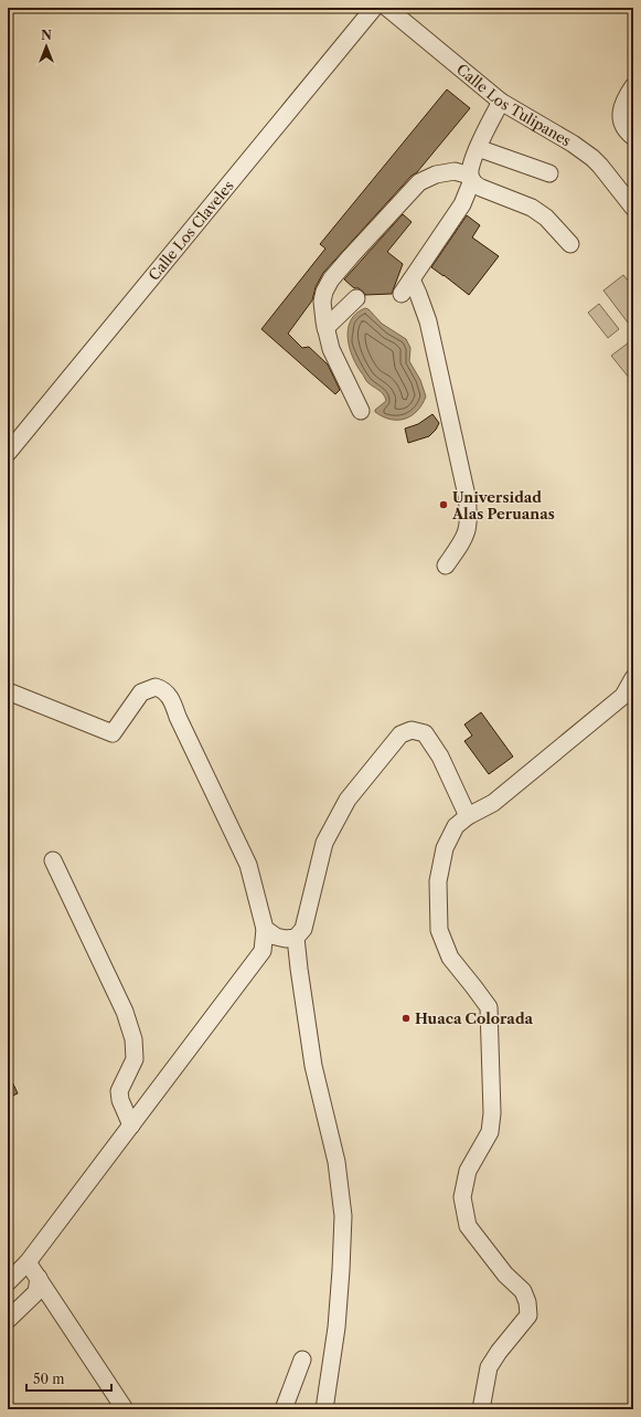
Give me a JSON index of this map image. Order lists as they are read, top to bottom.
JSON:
{
  "streets": {
    "street": ["Calle Los Tulipanes", "Calle Los Claveles"]
  },
  "places": ["Universidad Alas Peruanas", "Huaca Colorada"],
  "scale_bar": "50 m",
  "north": "top"
}
